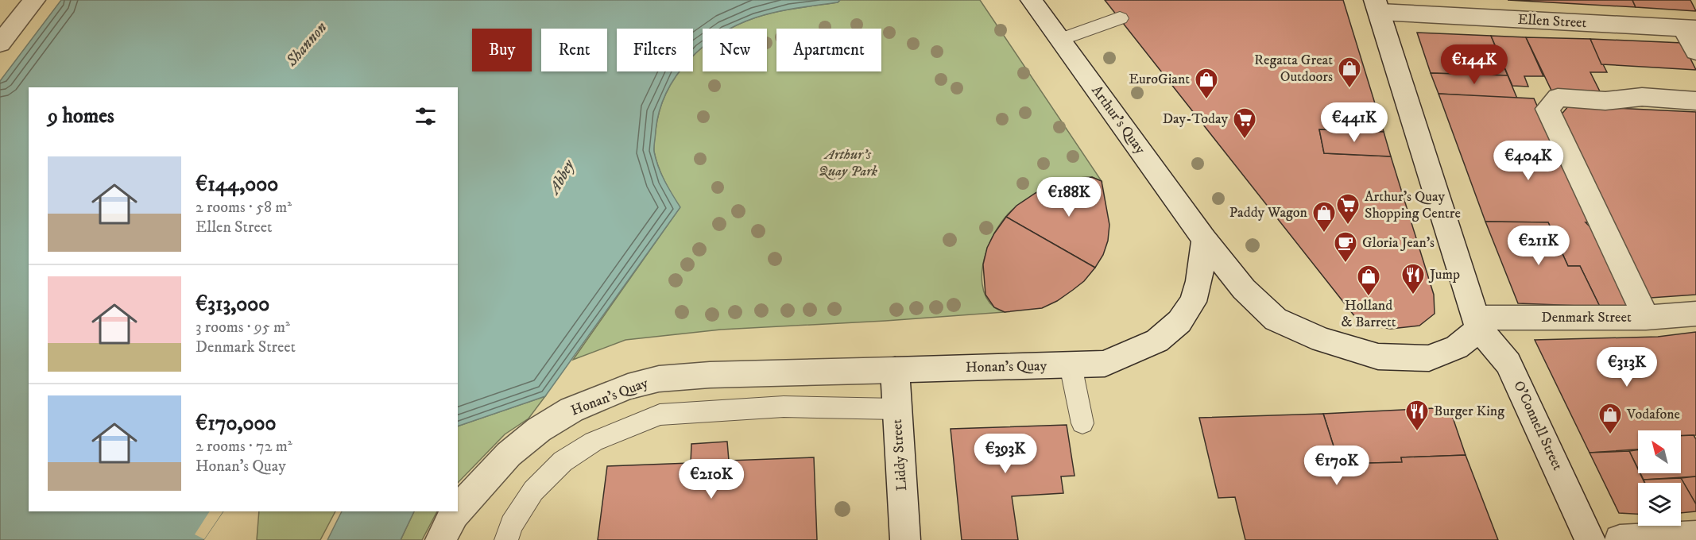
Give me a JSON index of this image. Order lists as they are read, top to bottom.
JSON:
{
  "streets": {
    "main road": [
      "Ellen Street",
      "Arthur's Quay",
      "Denmark Street",
      "Honan's Quay",
      "O'Connell Street",
      "Liddy Street"
    ]
  },
  "crossings": [
    ["Arthur's Quay", "Honan's Quay"],
    ["Denmark Street", "O'Connell Street"],
    ["Honan's Quay", "Liddy Street"]
  ],
  "water": ["Shannon", "Abbey"],
  "parks": ["Arthur's Quay Park"],
  "places": {
    "shop": [
      "Regatta Great Outdoors",
      "EuroGiant",
      "Paddy Wagon",
      "Holland & Barrett",
      "Vodafone"
    ],
    "supermarket": ["Day-Today", "Arthur's Quay Shopping Centre"],
    "cafe": ["Gloria Jean's"],
    "restaurant": ["Jump", "Burger King"]
  },
  "north": "top left",
  "page": {
    "chip": [
      "Buy",
      "Rent",
      "Filters",
      "New",
      "Apartment"
    ],
    "price": [
      "€144K",
      "€441K",
      "€404K",
      "€188K",
      "€211K",
      "€313K",
      "€393K",
      "€170K",
      "€210K"
    ],
    "heading": "9 homes",
    "list": [
      {
        "name": "€144,000",
        "note": "2 rooms · 58 m² · Ellen Street"
      },
      {
        "name": "€313,000",
        "note": "3 rooms · 95 m² · Denmark Street"
      },
      {
        "name": "€170,000",
        "note": "2 rooms · 72 m² · Honan's Quay"
      }
    ]
  }
}
